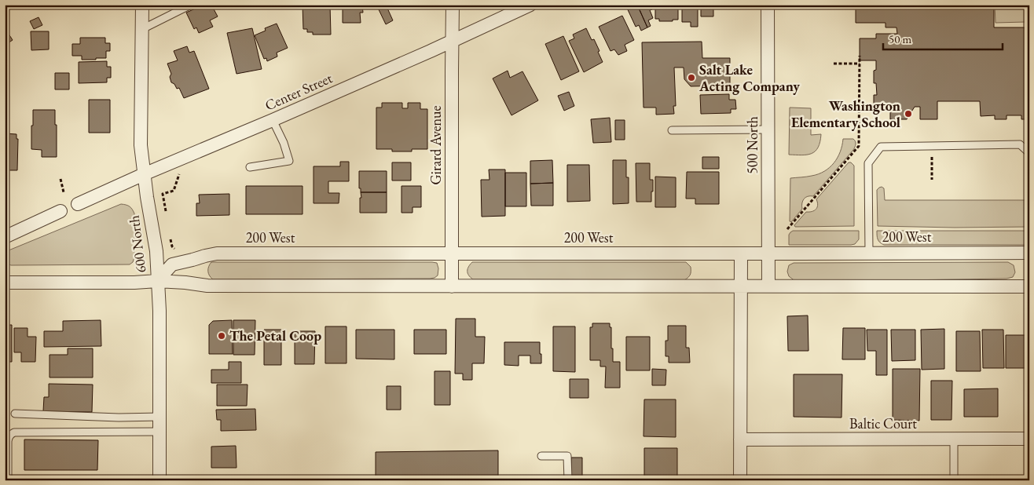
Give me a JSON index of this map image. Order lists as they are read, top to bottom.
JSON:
{
  "streets": {
    "street": [
      "Center Street",
      "Girard Avenue",
      "500 North",
      "200 West",
      "600 North",
      "Baltic Court"
    ]
  },
  "crossings": [
    ["Center Street", "Girard Avenue"],
    ["Center Street", "600 North"],
    ["Girard Avenue", "200 West"],
    ["500 North", "200 West"],
    ["200 West", "600 North"]
  ],
  "places": ["Salt Lake Acting Company", "Washington Elementary School", "The Petal Coop"],
  "scale_bar": "50 m"
}
